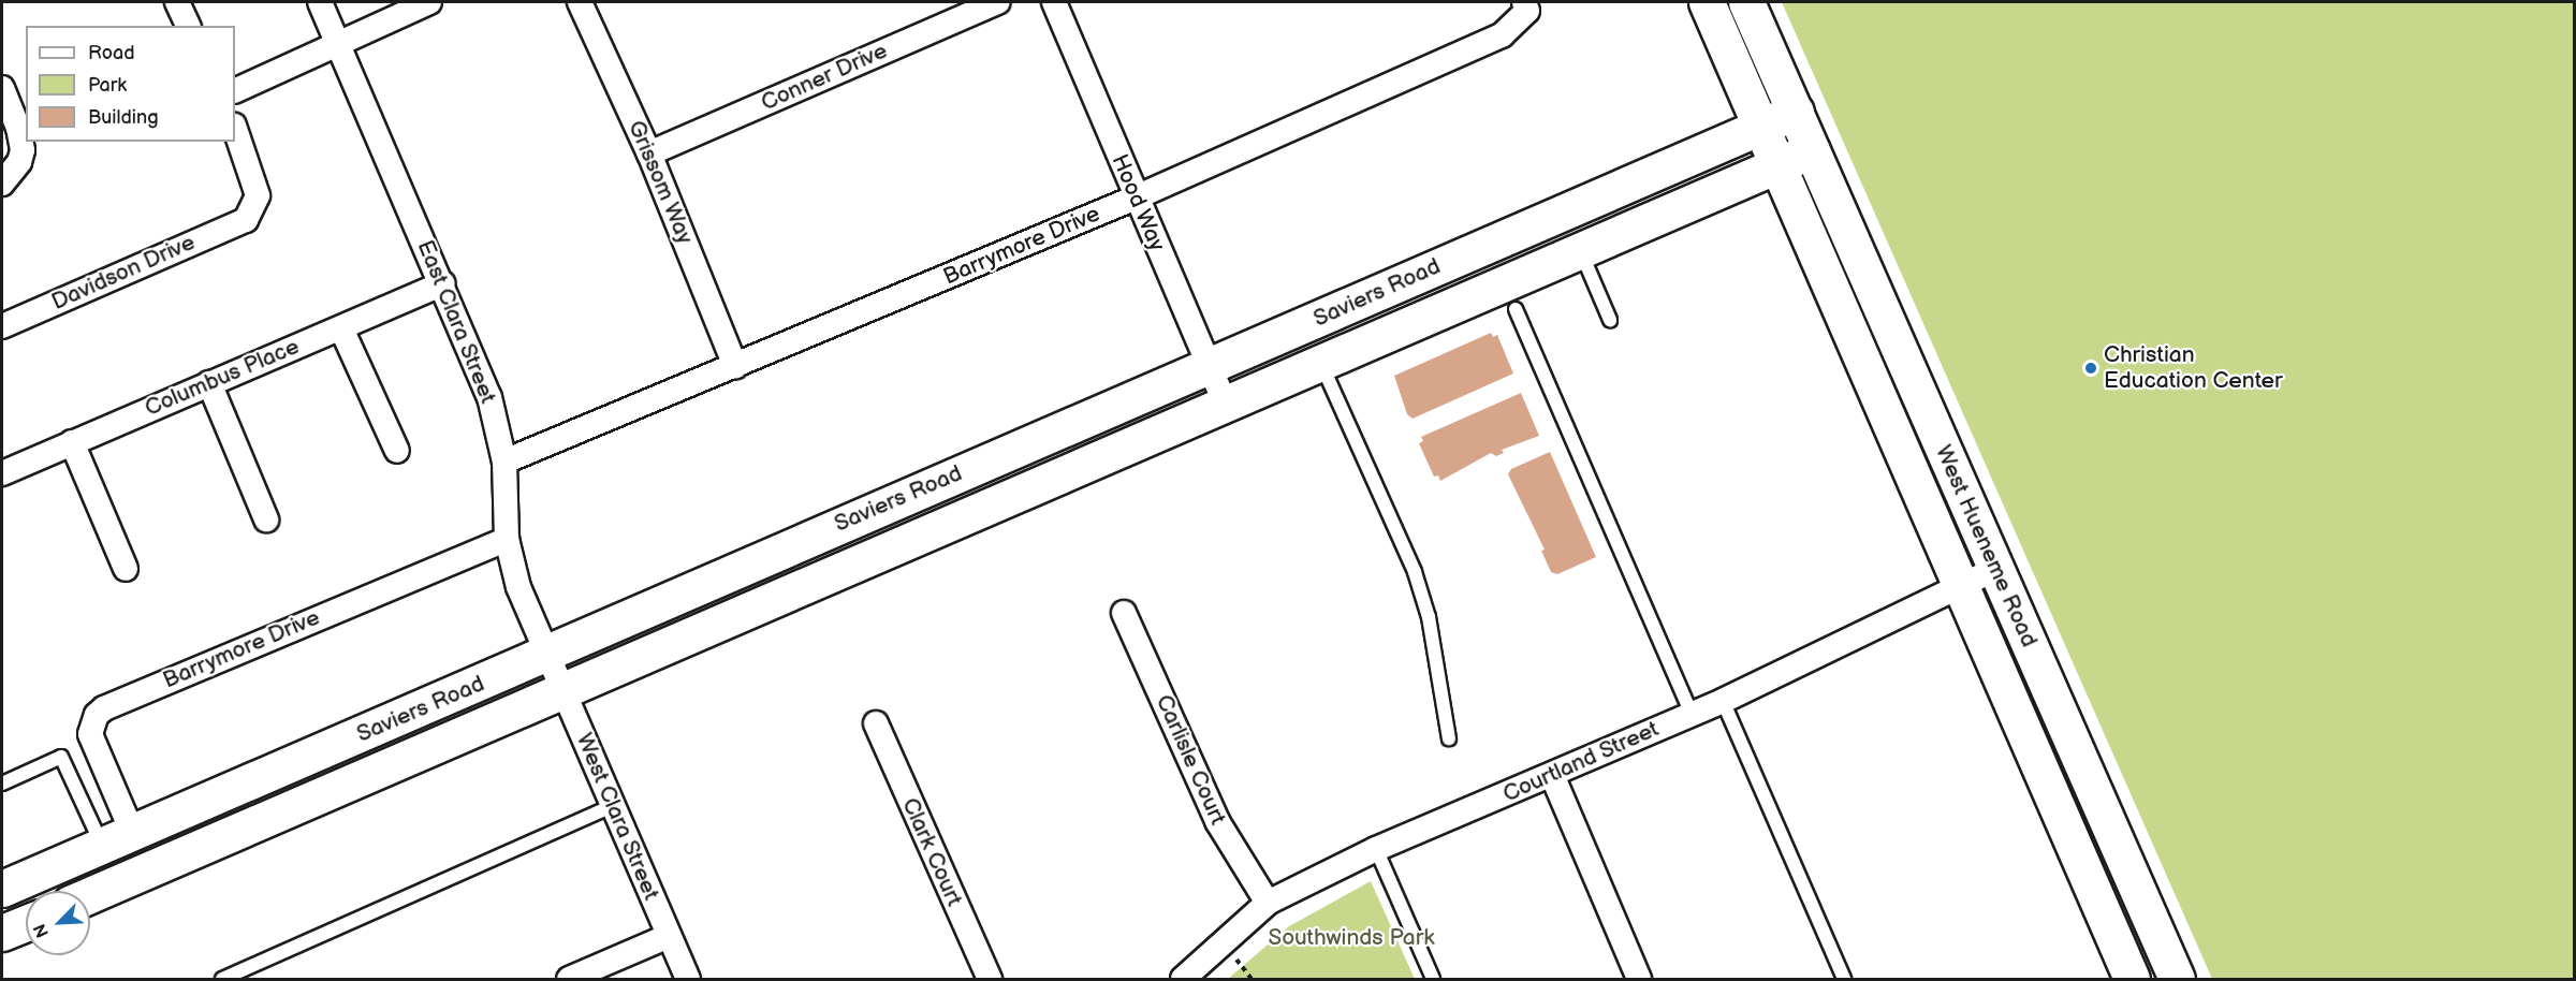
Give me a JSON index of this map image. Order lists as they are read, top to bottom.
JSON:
{
  "streets": {
    "main road": ["Saviers Road", "West Hueneme Road"],
    "street": [
      "Conner Drive",
      "Grissom Way",
      "Hood Way",
      "Barrymore Drive",
      "Davidson Drive",
      "East Clara Street",
      "Columbus Place",
      "Carlisle Court",
      "Courtland Street",
      "West Clara Street",
      "Clark Court"
    ]
  },
  "crossings": [
    ["Conner Drive", "Grissom Way"],
    ["Grissom Way", "Barrymore Drive"],
    ["Hood Way", "Barrymore Drive"],
    ["Hood Way", "Saviers Road"],
    ["Barrymore Drive", "Saviers Road"],
    ["Barrymore Drive", "East Clara Street"],
    ["Saviers Road", "East Clara Street"],
    ["Saviers Road", "West Hueneme Road"],
    ["Saviers Road", "West Clara Street"],
    ["East Clara Street", "Columbus Place"],
    ["East Clara Street", "West Clara Street"],
    ["West Hueneme Road", "Courtland Street"],
    ["Carlisle Court", "Courtland Street"]
  ],
  "parks": ["Southwinds Park"],
  "places": ["Christian Education Center"],
  "legend": ["Road", "Park", "Building"],
  "north": "bottom left"
}
